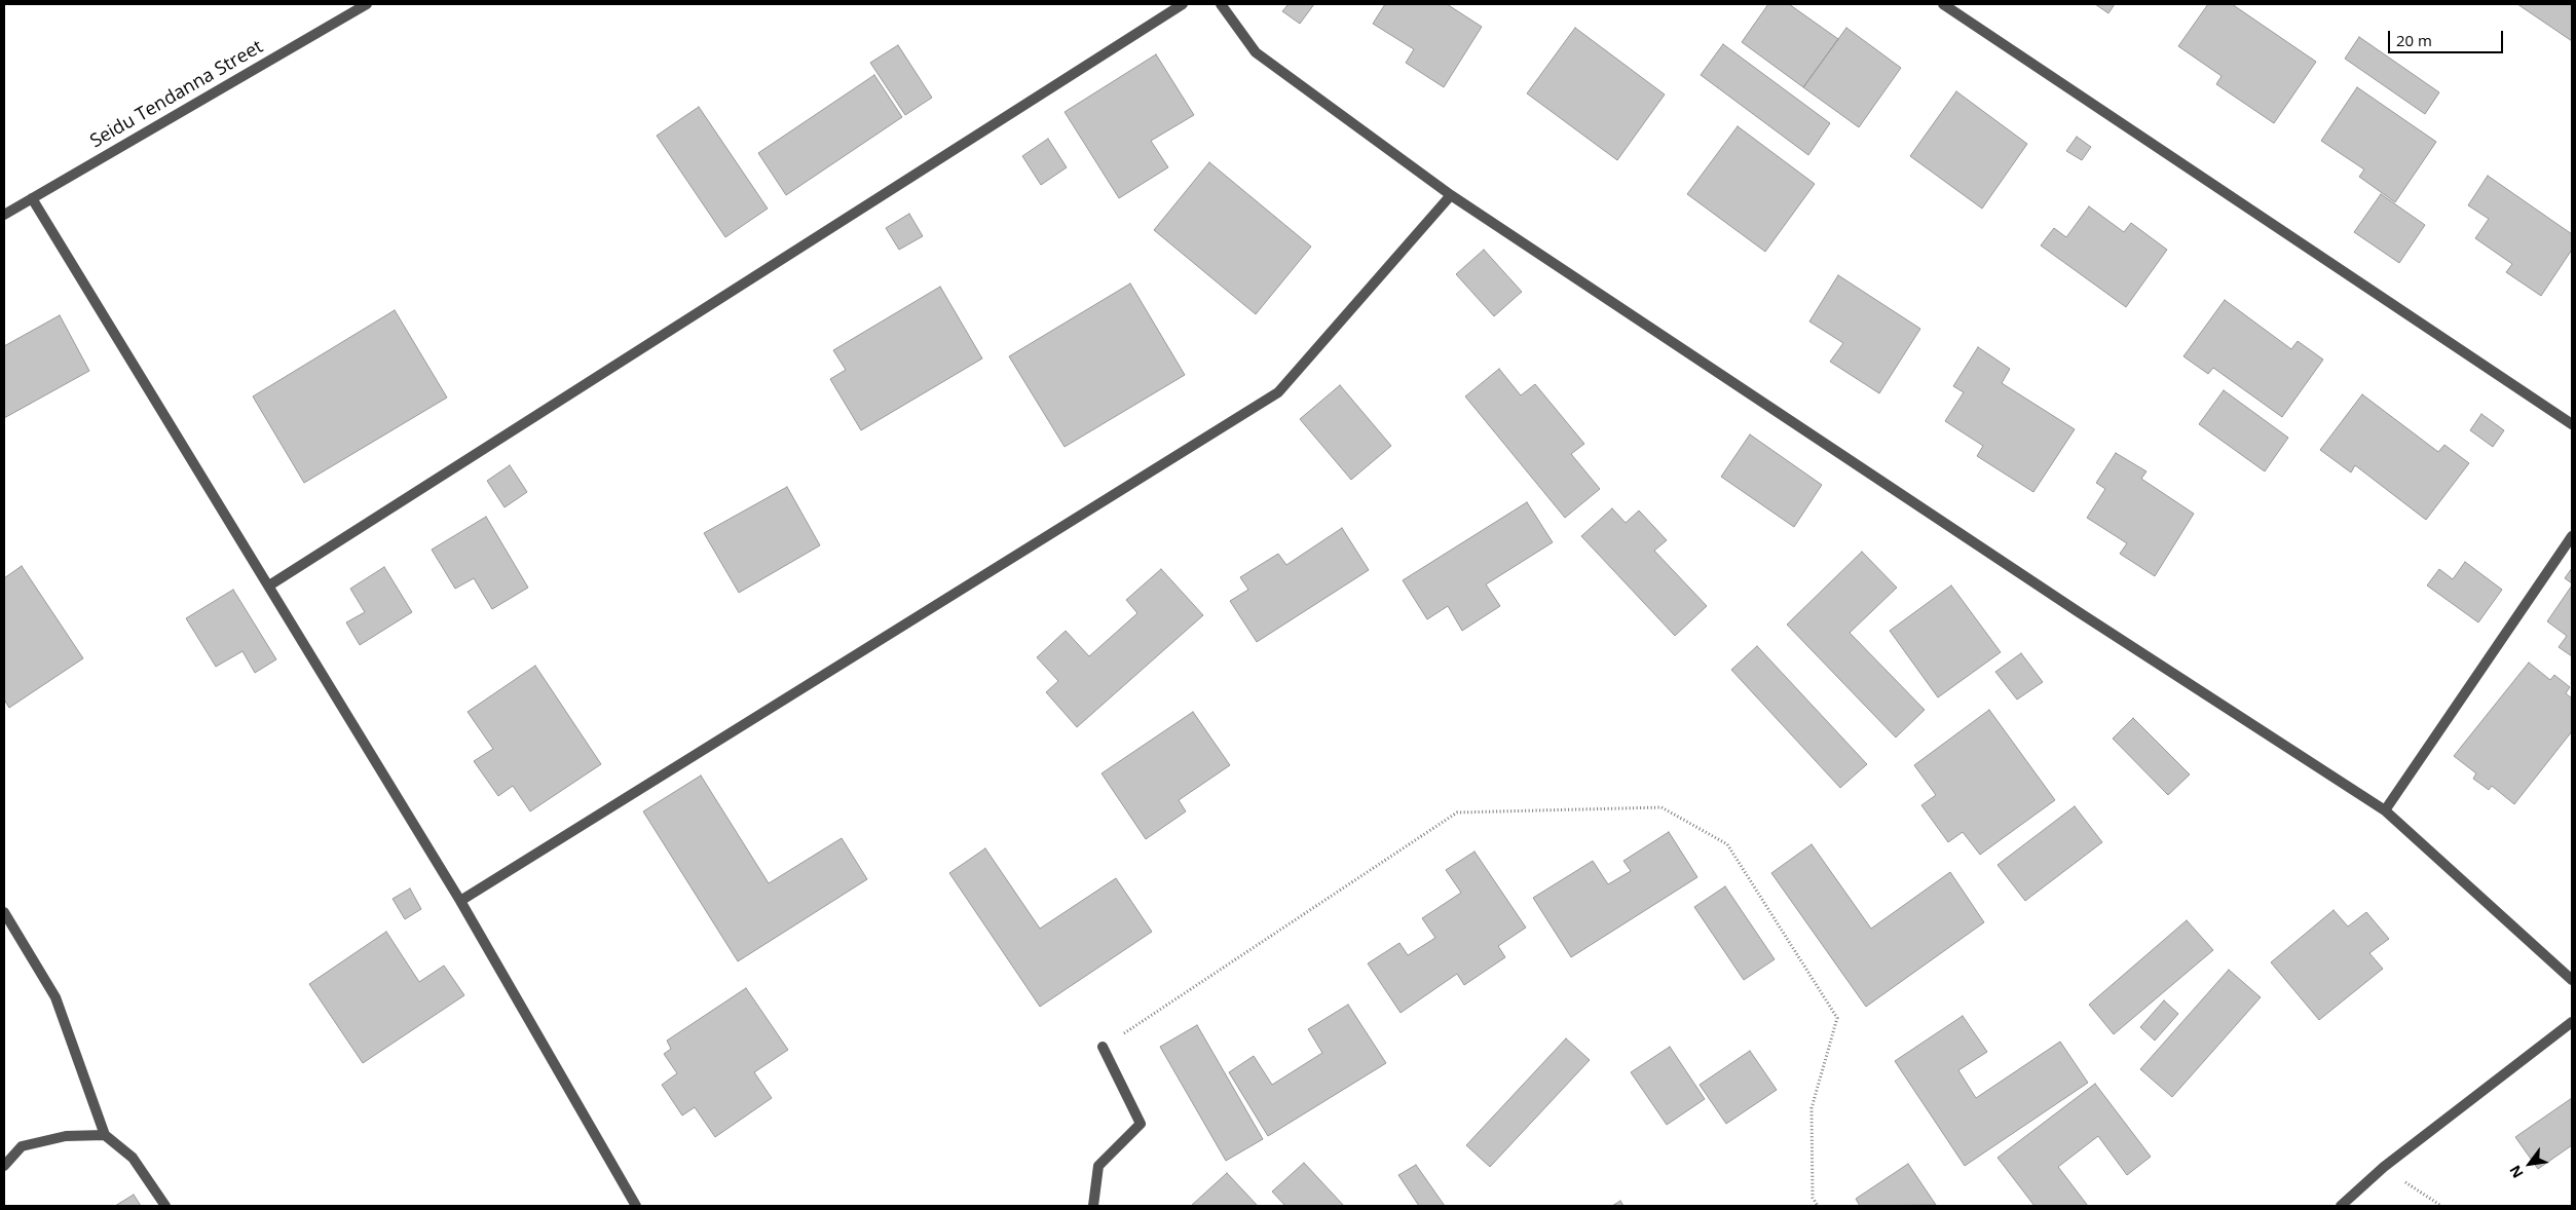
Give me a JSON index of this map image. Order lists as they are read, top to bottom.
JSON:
{
  "streets": {
    "street": ["Seidu Tendanna Street"]
  },
  "scale_bar": "20 m",
  "north": "bottom left"
}
